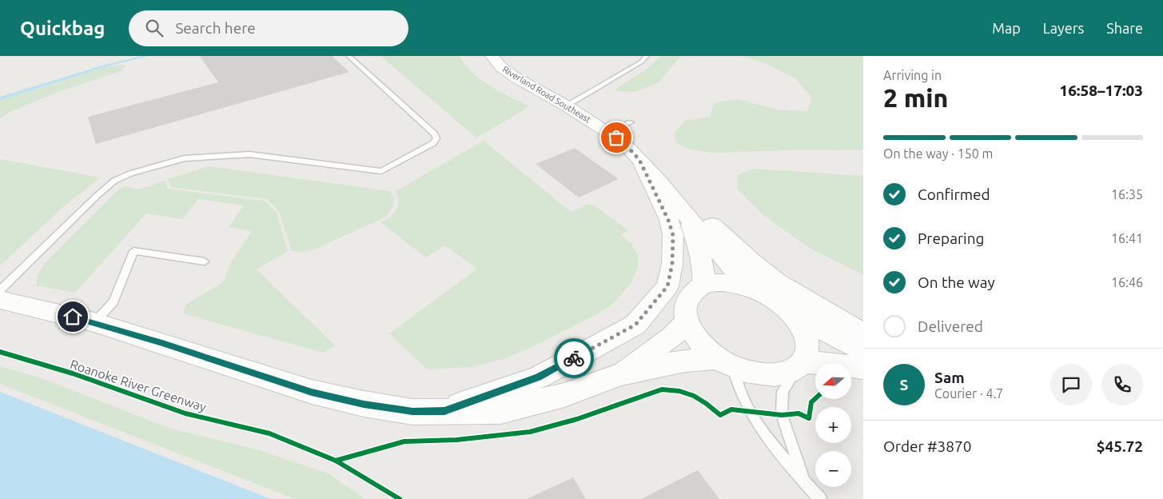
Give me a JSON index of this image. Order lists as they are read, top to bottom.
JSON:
{
  "streets": {
    "main road": ["Riverland Road Southeast"],
    "cycle path": ["Roanoke River Greenway"]
  },
  "north": "left",
  "page": {
    "header": "Quickbag",
    "search": "Search here",
    "nav": ["Map", "Layers", "Share"],
    "heading": ["2 min", "Arriving in", "16:58–17:03"],
    "panel": [
      "Sam",
      "Courier · 4.7",
      "Order #3870",
      "$45.72"
    ],
    "bar": "On the way · 150 m",
    "list": [
      ["Confirmed", "16:35"],
      ["Preparing", "16:41"],
      ["On the way", "16:46"],
      "Delivered"
    ],
    "map_buttons": ["+", "−"],
    "round": "S"
  }
}
